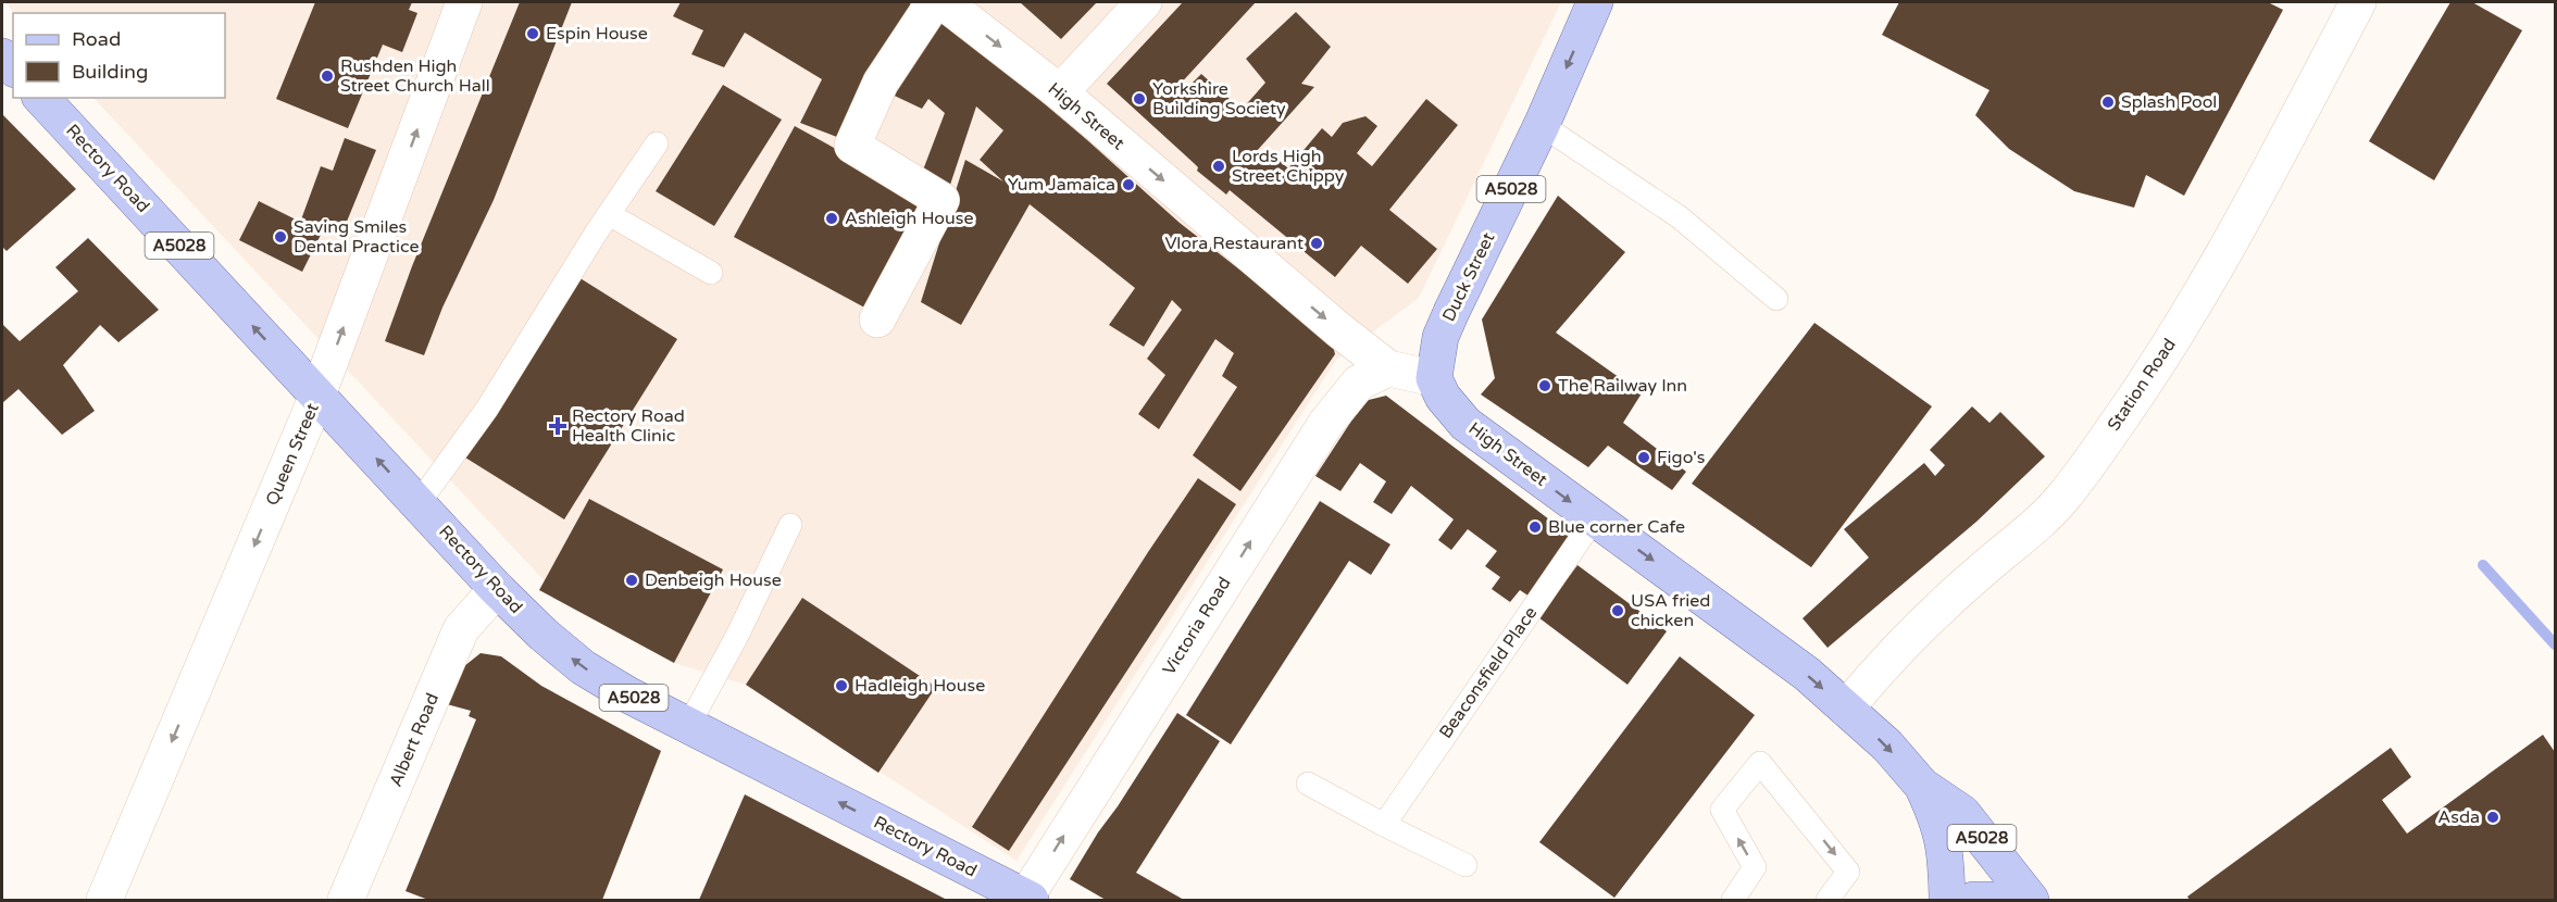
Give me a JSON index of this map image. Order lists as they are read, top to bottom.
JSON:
{
  "streets": {
    "main road": [
      "High Street",
      "Rectory Road",
      "A5028",
      "Duck Street"
    ],
    "street": [
      "Station Road",
      "Queen Street",
      "Victoria Road",
      "Albert Road"
    ],
    "lane": ["Beaconsfield Place"]
  },
  "crossings": [
    ["High Street", "A5028"],
    ["High Street", "Duck Street"],
    ["High Street", "Station Road"],
    ["High Street", "Victoria Road"],
    ["High Street", "Beaconsfield Place"],
    ["Rectory Road", "Queen Street"],
    ["Rectory Road", "Victoria Road"],
    ["Rectory Road", "Albert Road"]
  ],
  "one_way": ["High Street", "Rectory Road", "Victoria Road"],
  "places": {
    "other": [
      "Espin House",
      "Rushden High Street Church Hall",
      "Yorkshire Building Society",
      "Splash Pool",
      "Lords High Street Chippy",
      "Yum Jamaica",
      "Ashleigh House",
      "Saving Smiles Dental Practice",
      "Vlora Restaurant",
      "The Railway Inn",
      "Figo's",
      "Blue corner Cafe",
      "Denbeigh House",
      "USA fried chicken",
      "Hadleigh House",
      "Asda"
    ],
    "health": ["Rectory Road Health Clinic"]
  },
  "legend": ["Road", "Building"]
}
